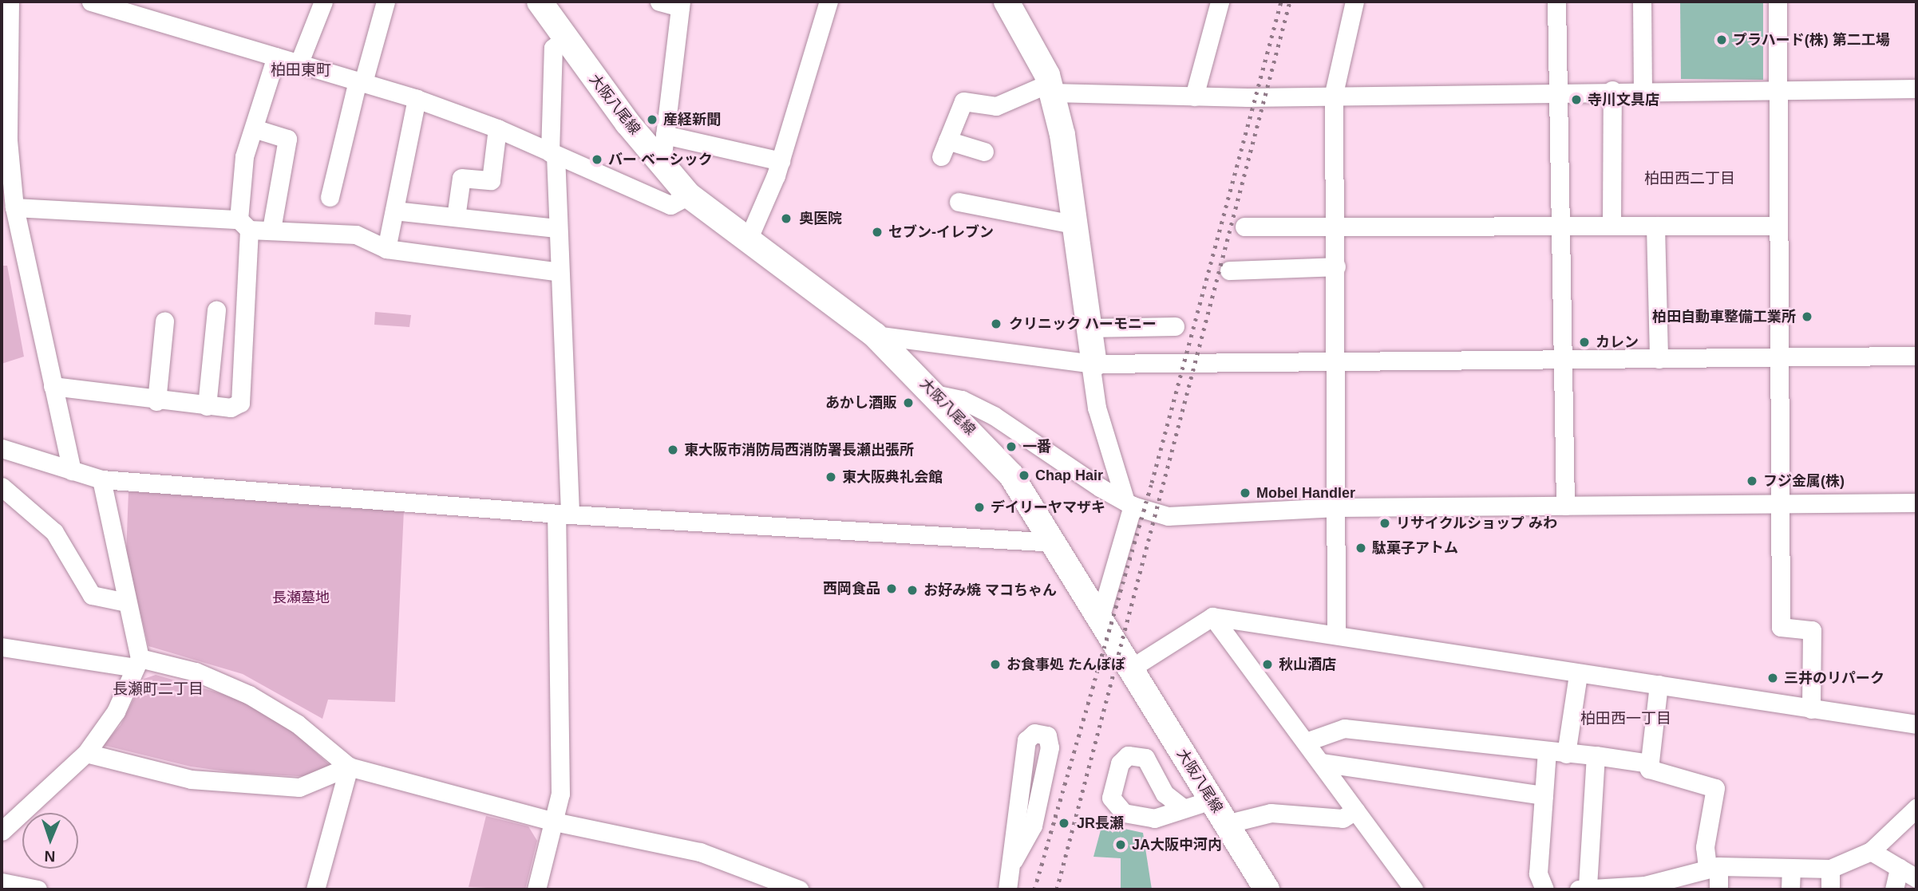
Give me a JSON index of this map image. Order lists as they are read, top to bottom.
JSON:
{
  "streets": {
    "main road": ["大阪八尾線"]
  },
  "districts": [
    "柏田東町",
    "柏田西二丁目",
    "長瀬町二丁目",
    "柏田西一丁目"
  ],
  "parks": ["長瀬墓地"],
  "places": [
    "プラハード(株) 第二工場",
    "寺川文具店",
    "産経新聞",
    "バー ベーシック",
    "奥医院",
    "セブン-イレブン",
    "柏田自動車整備工業所",
    "クリニック ハーモニー",
    "カレン",
    "あかし酒販",
    "一番",
    "東大阪市消防局西消防署長瀬出張所",
    "Chap Hair",
    "東大阪典礼会館",
    "フジ金属(株)",
    "Mobel Handler",
    "デイリーヤマザキ",
    "リサイクルショップ みわ",
    "駄菓子アトム",
    "西岡食品",
    "お好み焼 マコちゃん",
    "お食事処 たんぽぽ",
    "秋山酒店",
    "三井のリパーク",
    "JR長瀬",
    "JA大阪中河内"
  ],
  "north": "bottom"
}
